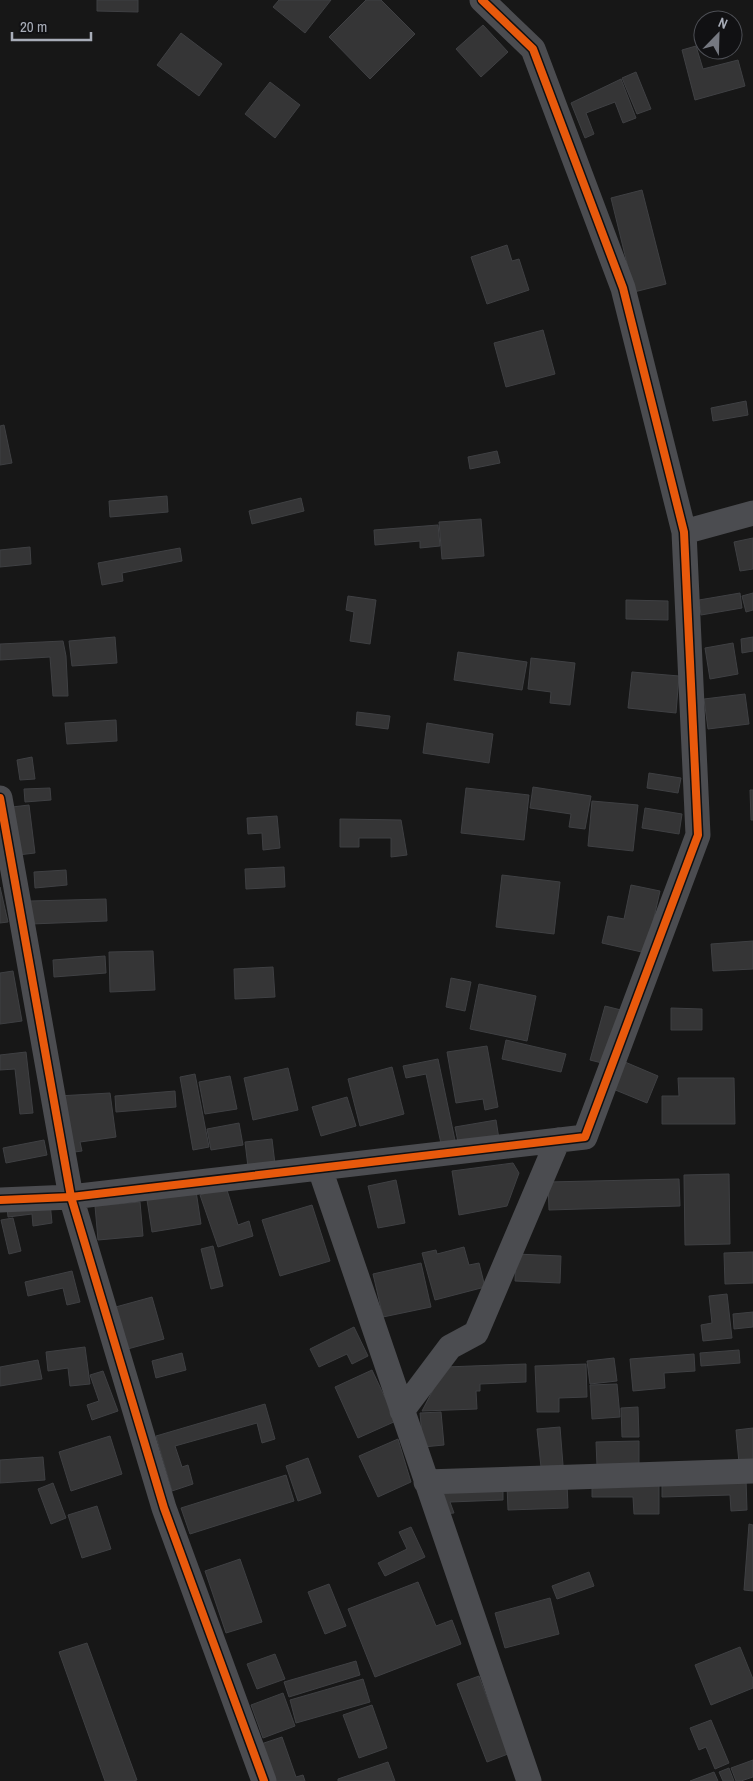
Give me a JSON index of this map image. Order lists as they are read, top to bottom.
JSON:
{
  "scale_bar": "20 m",
  "north": "top right"
}
